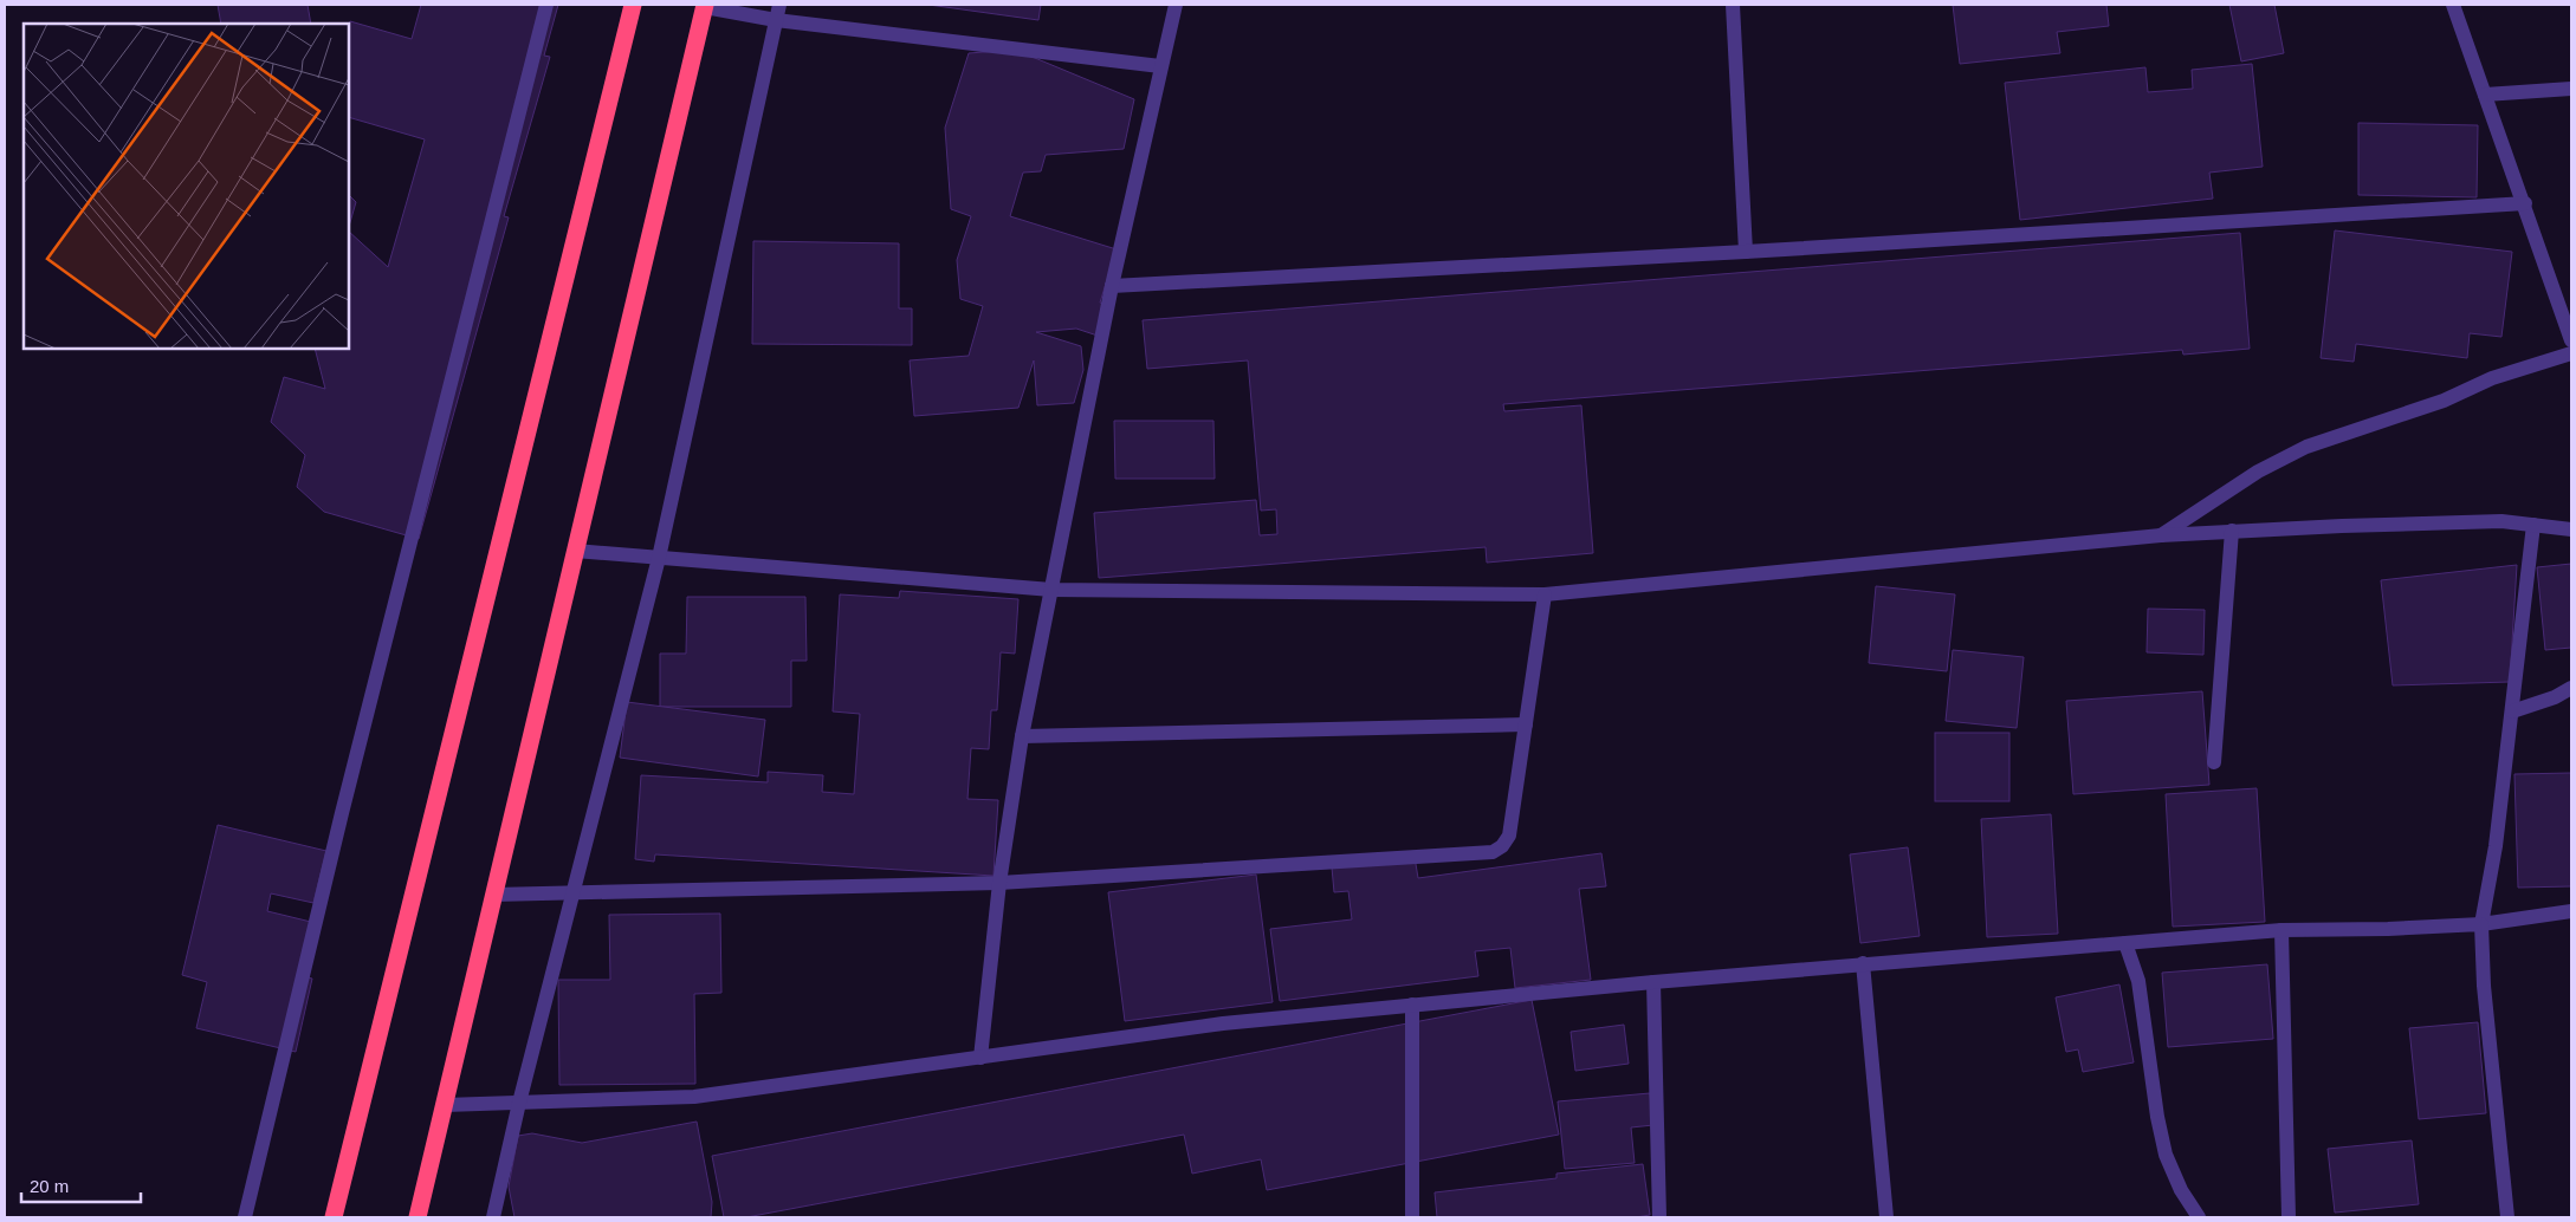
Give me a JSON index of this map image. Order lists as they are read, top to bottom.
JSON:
{
  "scale_bar": "20 m"
}
